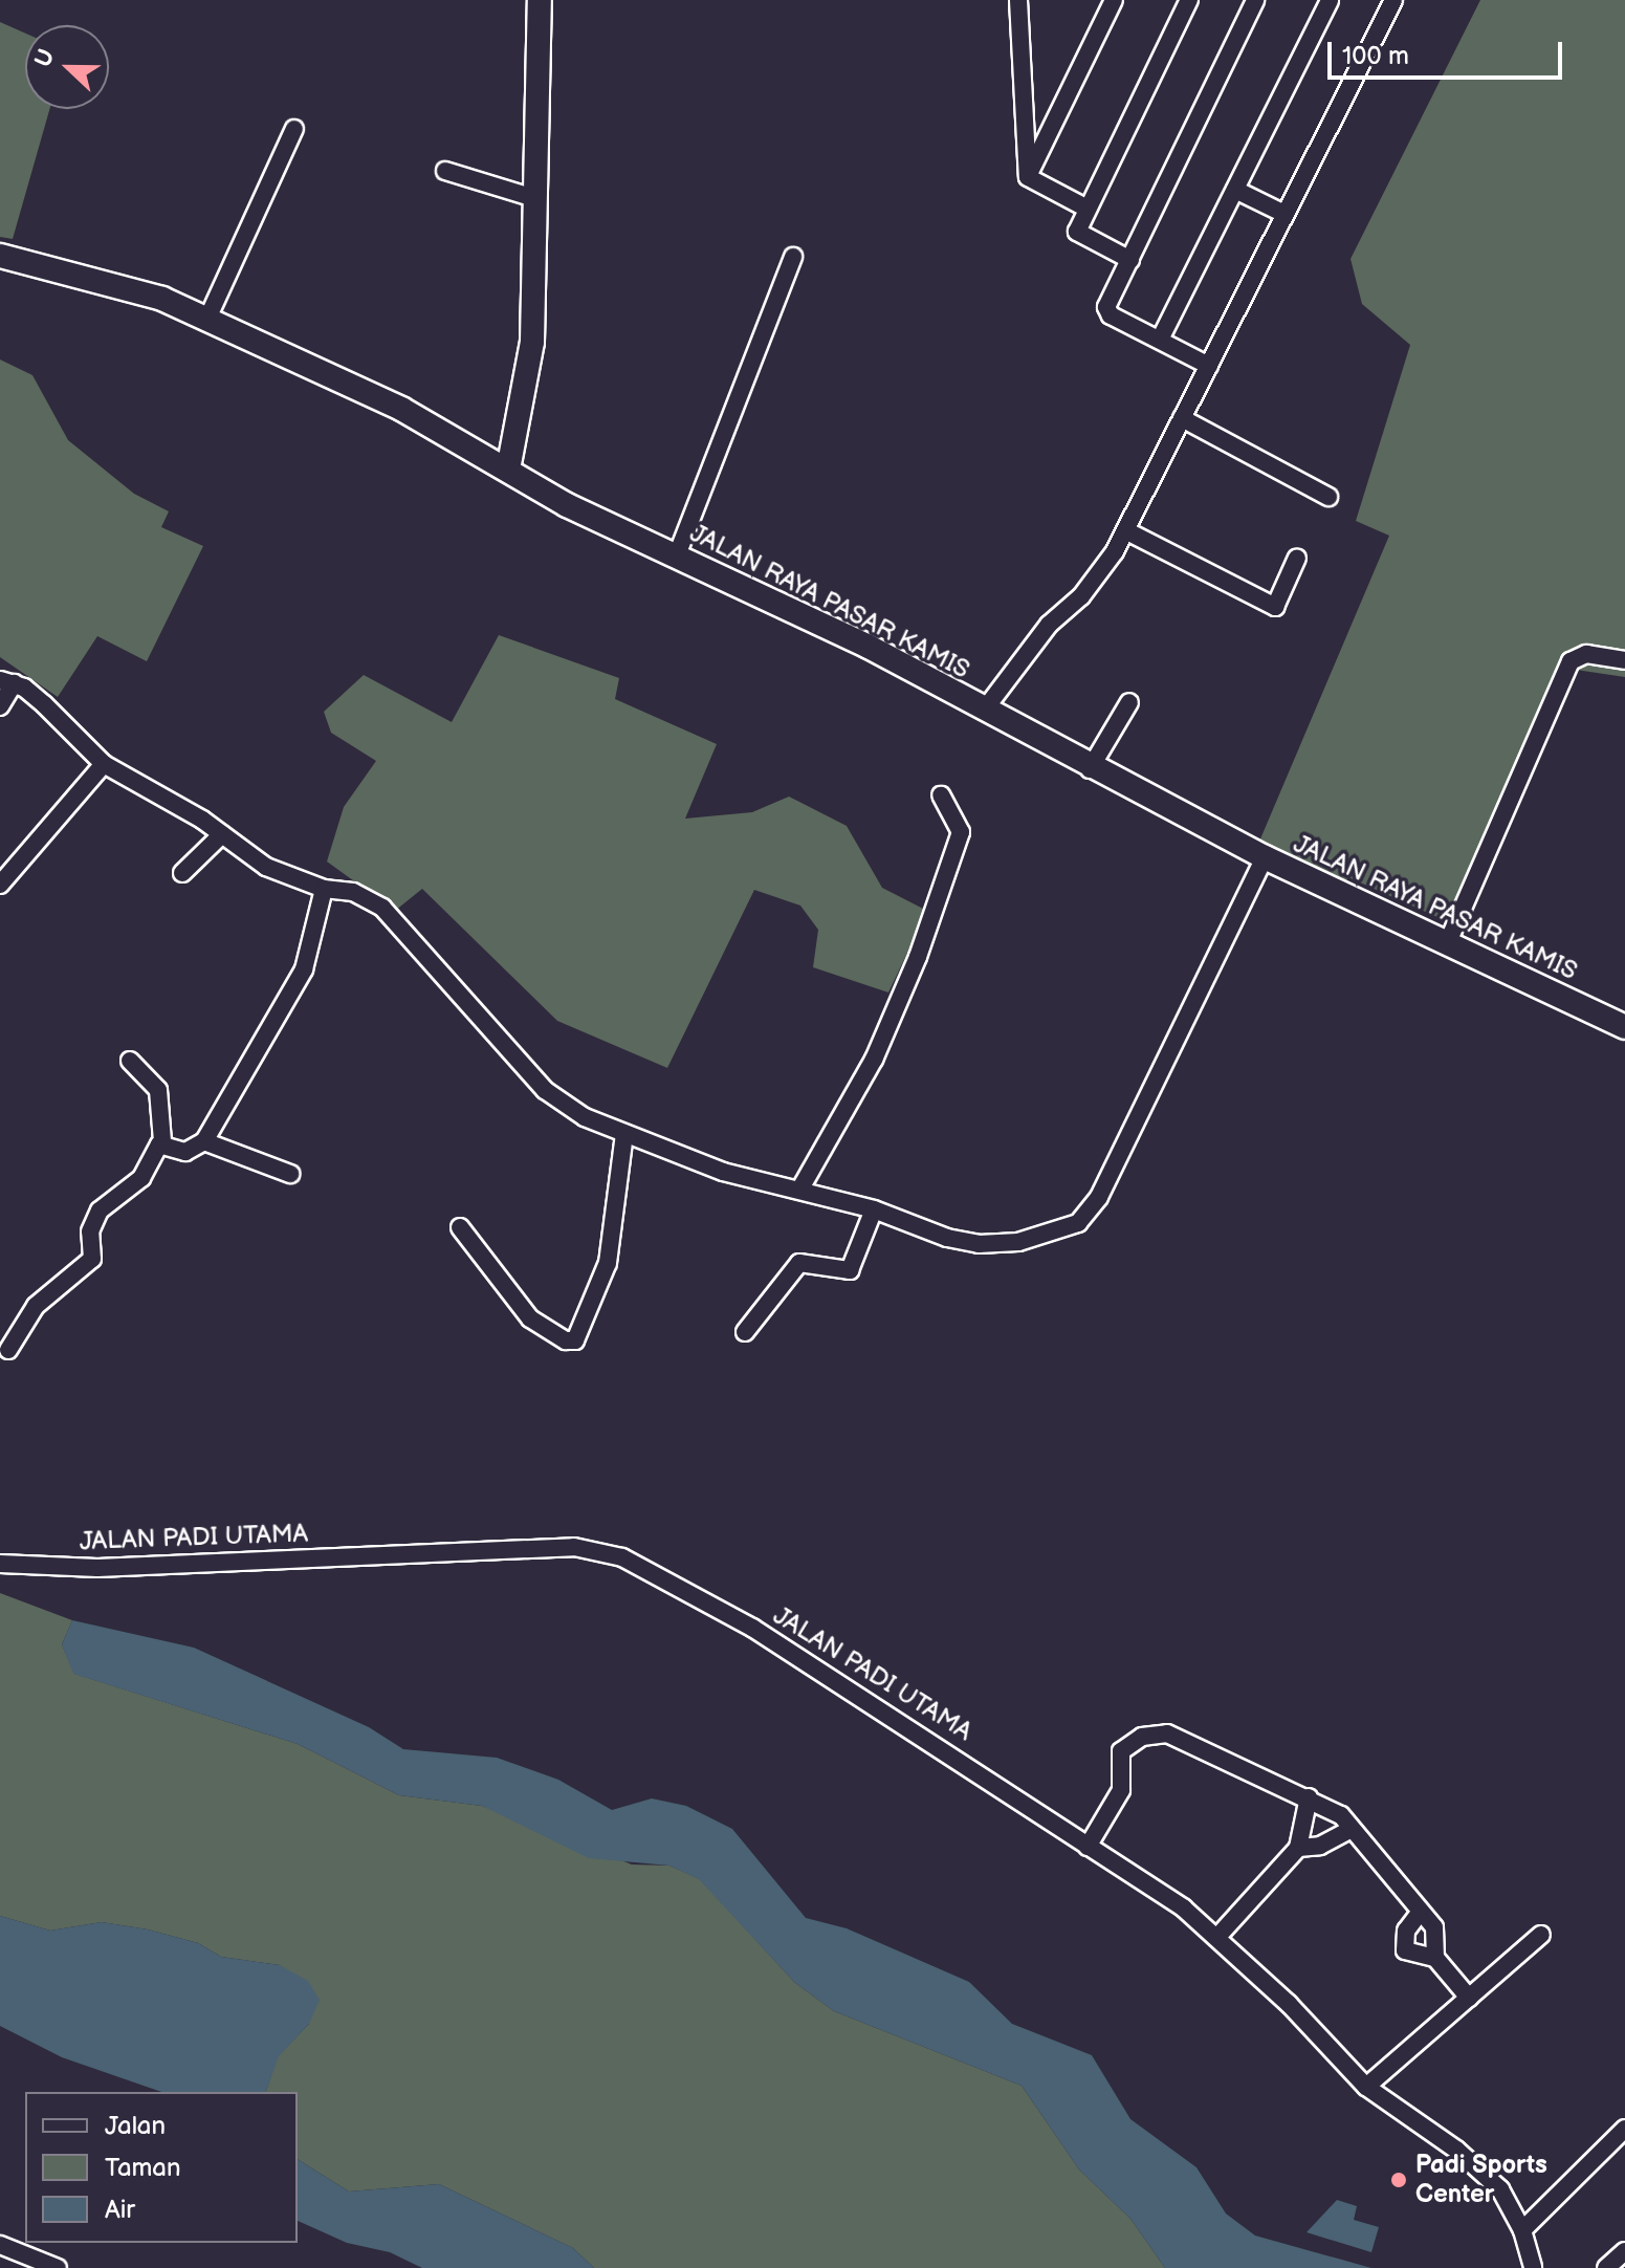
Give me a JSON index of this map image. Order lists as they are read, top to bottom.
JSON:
{
  "streets": {
    "main road": ["JALAN RAYA PASAR KAMIS"],
    "street": ["JALAN PADI UTAMA"]
  },
  "places": ["Padi Sports Center"],
  "legend": ["Jalan", "Taman", "Air"],
  "scale_bar": "100 m",
  "north": "left"
}
